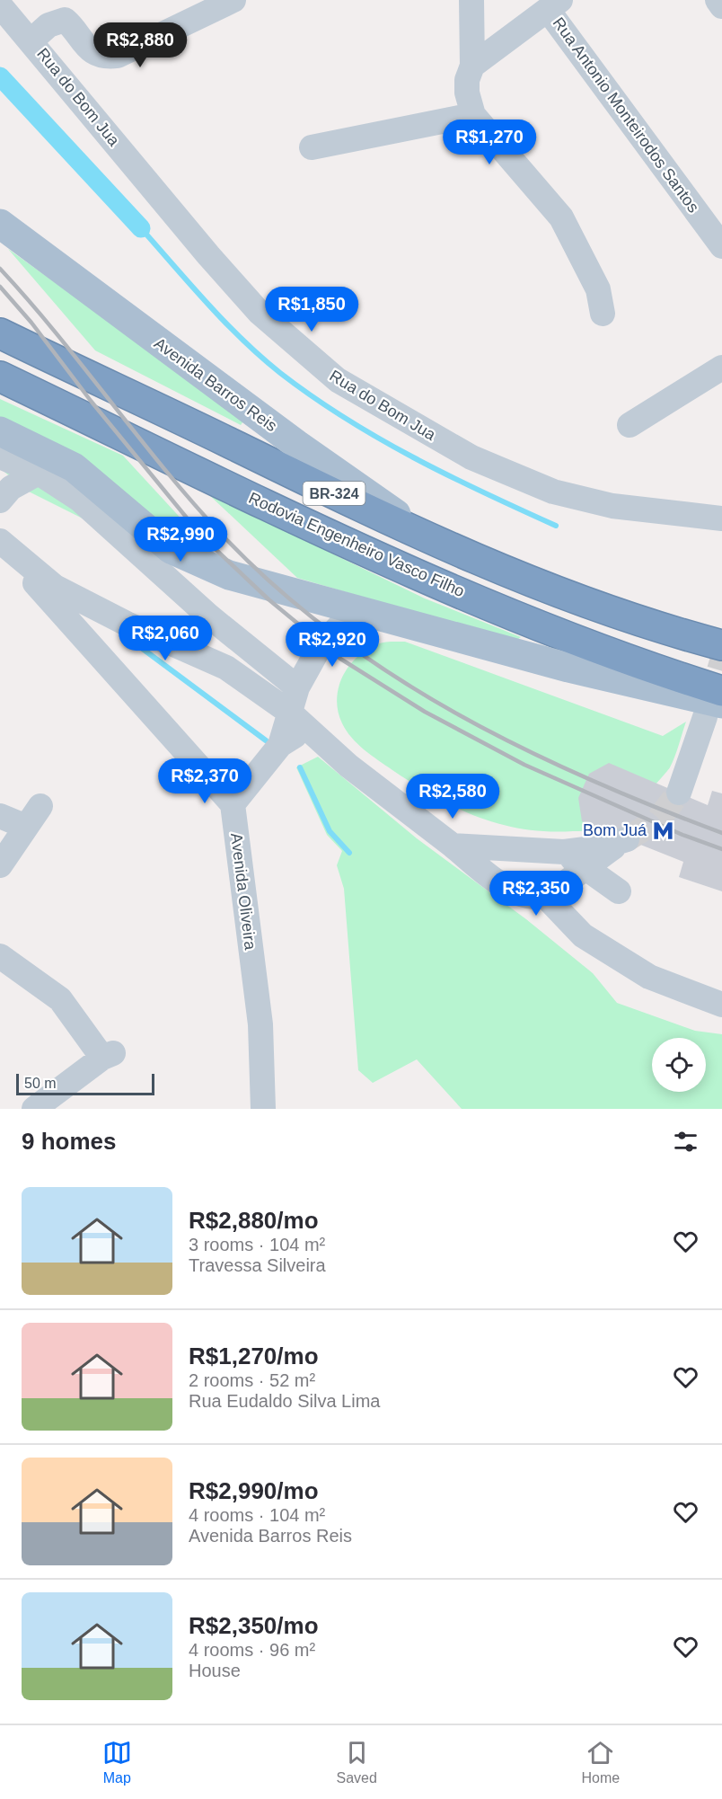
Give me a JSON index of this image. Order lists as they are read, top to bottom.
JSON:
{
  "streets": {
    "highway": ["BR-324", "Rodovia Engenheiro Vasco Filho"],
    "main road": ["Avenida Barros Reis"],
    "street": ["Rua do Bom Jua", "Rua Antonio Monteirodos Santos", "Avenida Oliveira"]
  },
  "crossings": [
    ["Avenida Barros Reis", "BR-324"]
  ],
  "places": {
    "metro station": ["Bom Juá"]
  },
  "scale_bar": "50 m",
  "page": {
    "price": [
      "R$2,880",
      "R$1,270",
      "R$1,850",
      "R$2,990",
      "R$2,060",
      "R$2,920",
      "R$2,370",
      "R$2,580",
      "R$2,350"
    ],
    "scale": "50 m",
    "heading": "9 homes",
    "list": [
      {
        "name": "R$2,880/mo",
        "note": "3 rooms · 104 m² · Travessa Silveira"
      },
      {
        "name": "R$1,270/mo",
        "note": "2 rooms · 52 m² · Rua Eudaldo Silva Lima"
      },
      {
        "name": "R$2,990/mo",
        "note": "4 rooms · 104 m² · Avenida Barros Reis"
      },
      {
        "name": "R$2,350/mo",
        "note": "4 rooms · 96 m² · House"
      }
    ],
    "tabs": ["Map", "Saved", "Home"]
  }
}
